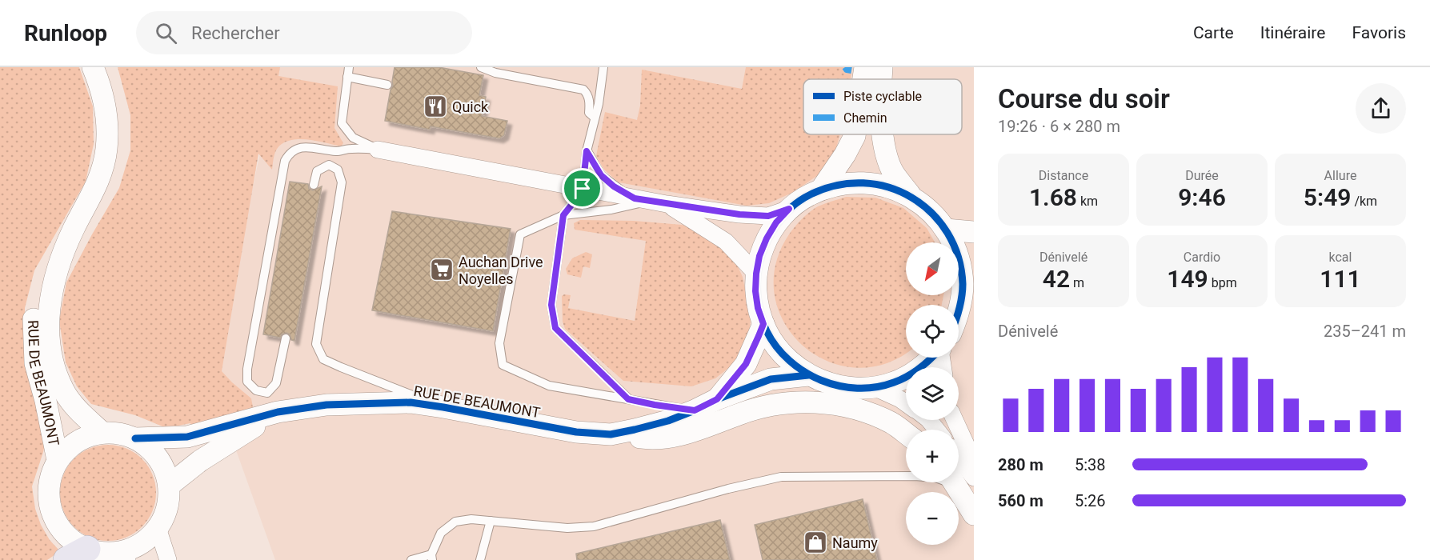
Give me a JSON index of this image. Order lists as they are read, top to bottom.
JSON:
{
  "streets": {
    "street": ["RUE DE BEAUMONT"]
  },
  "places": {
    "restaurant": ["Quick"],
    "supermarket": ["Auchan Drive Noyelles"],
    "shop": ["Naumy"]
  },
  "legend": ["Piste cyclable", "Chemin"],
  "north": "bottom left",
  "page": {
    "header": "Runloop",
    "search": "Rechercher",
    "nav": ["Carte", "Itinéraire", "Favoris"],
    "heading": ["Course du soir", "19:26 · 6 × 280 m"],
    "stats": [
      ["Distance", "1.68 km"],
      ["Durée", "9:46"],
      ["Allure", "5:49 /km"],
      ["Dénivelé", "42 m"],
      ["Cardio", "149 bpm"],
      ["kcal", "111"]
    ],
    "map_buttons": ["+", "−"],
    "chart": ["Dénivelé", "235–241 m"],
    "list": [
      {
        "name": "280 m",
        "note": "5:38"
      },
      {
        "name": "560 m",
        "note": "5:26"
      }
    ]
  }
}
